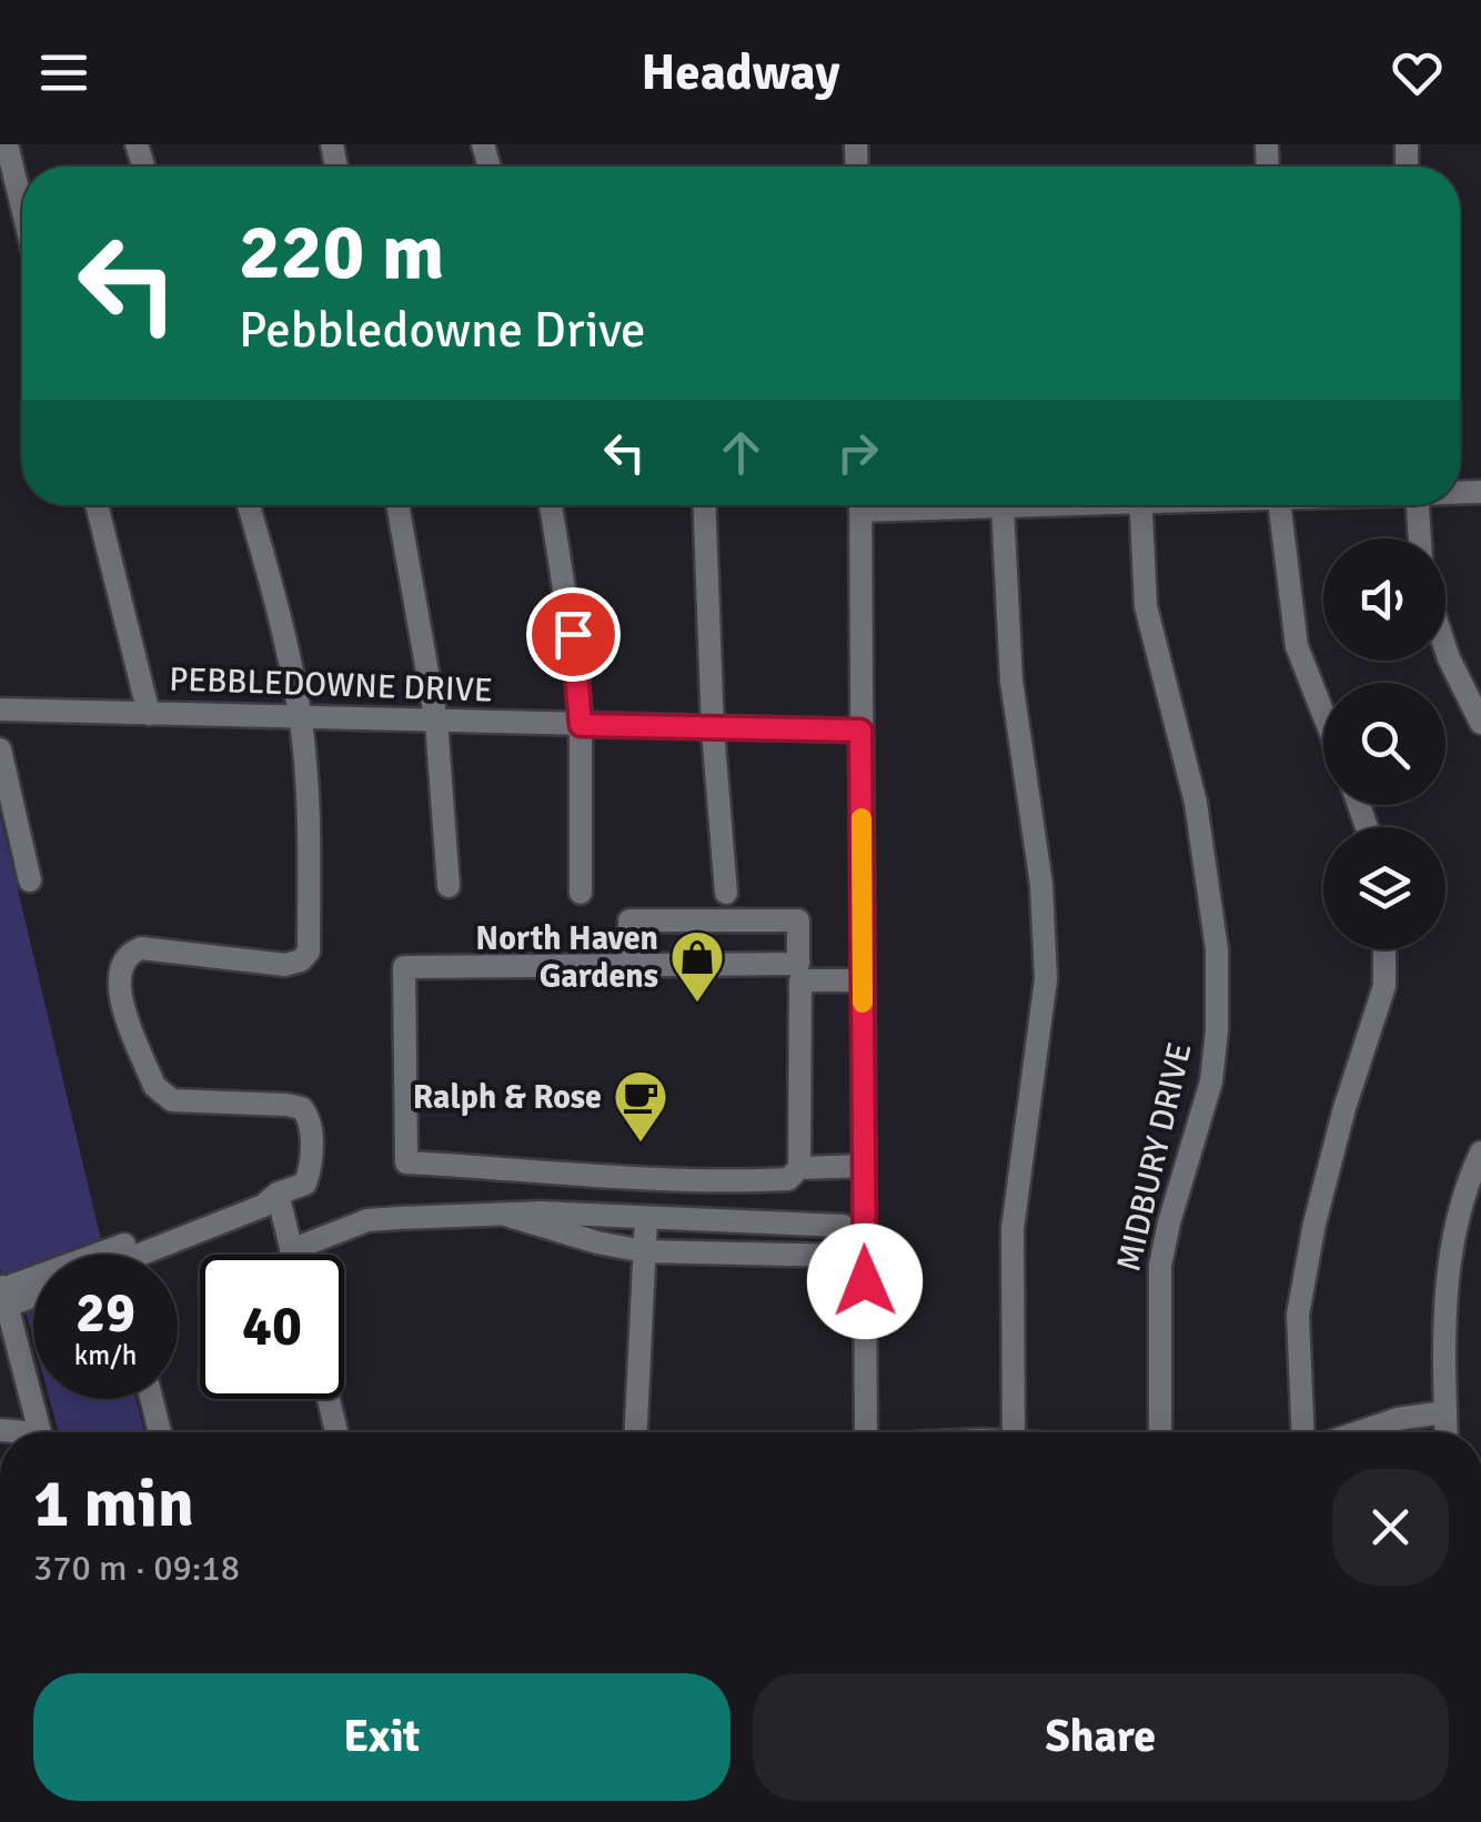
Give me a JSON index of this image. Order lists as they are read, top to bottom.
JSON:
{
  "streets": {
    "street": ["PEBBLEDOWNE DRIVE", "MIDBURY DRIVE"]
  },
  "places": {
    "shop": ["North Haven Gardens"],
    "cafe": ["Ralph & Rose"]
  },
  "page": {
    "header": "Headway",
    "turn": ["220 m", "Pebbledowne Drive"],
    "speed": "29 km/h",
    "limit": "40",
    "heading": ["1 min", "370 m · 09:18"],
    "buttons": ["Exit", "Share"]
  }
}
